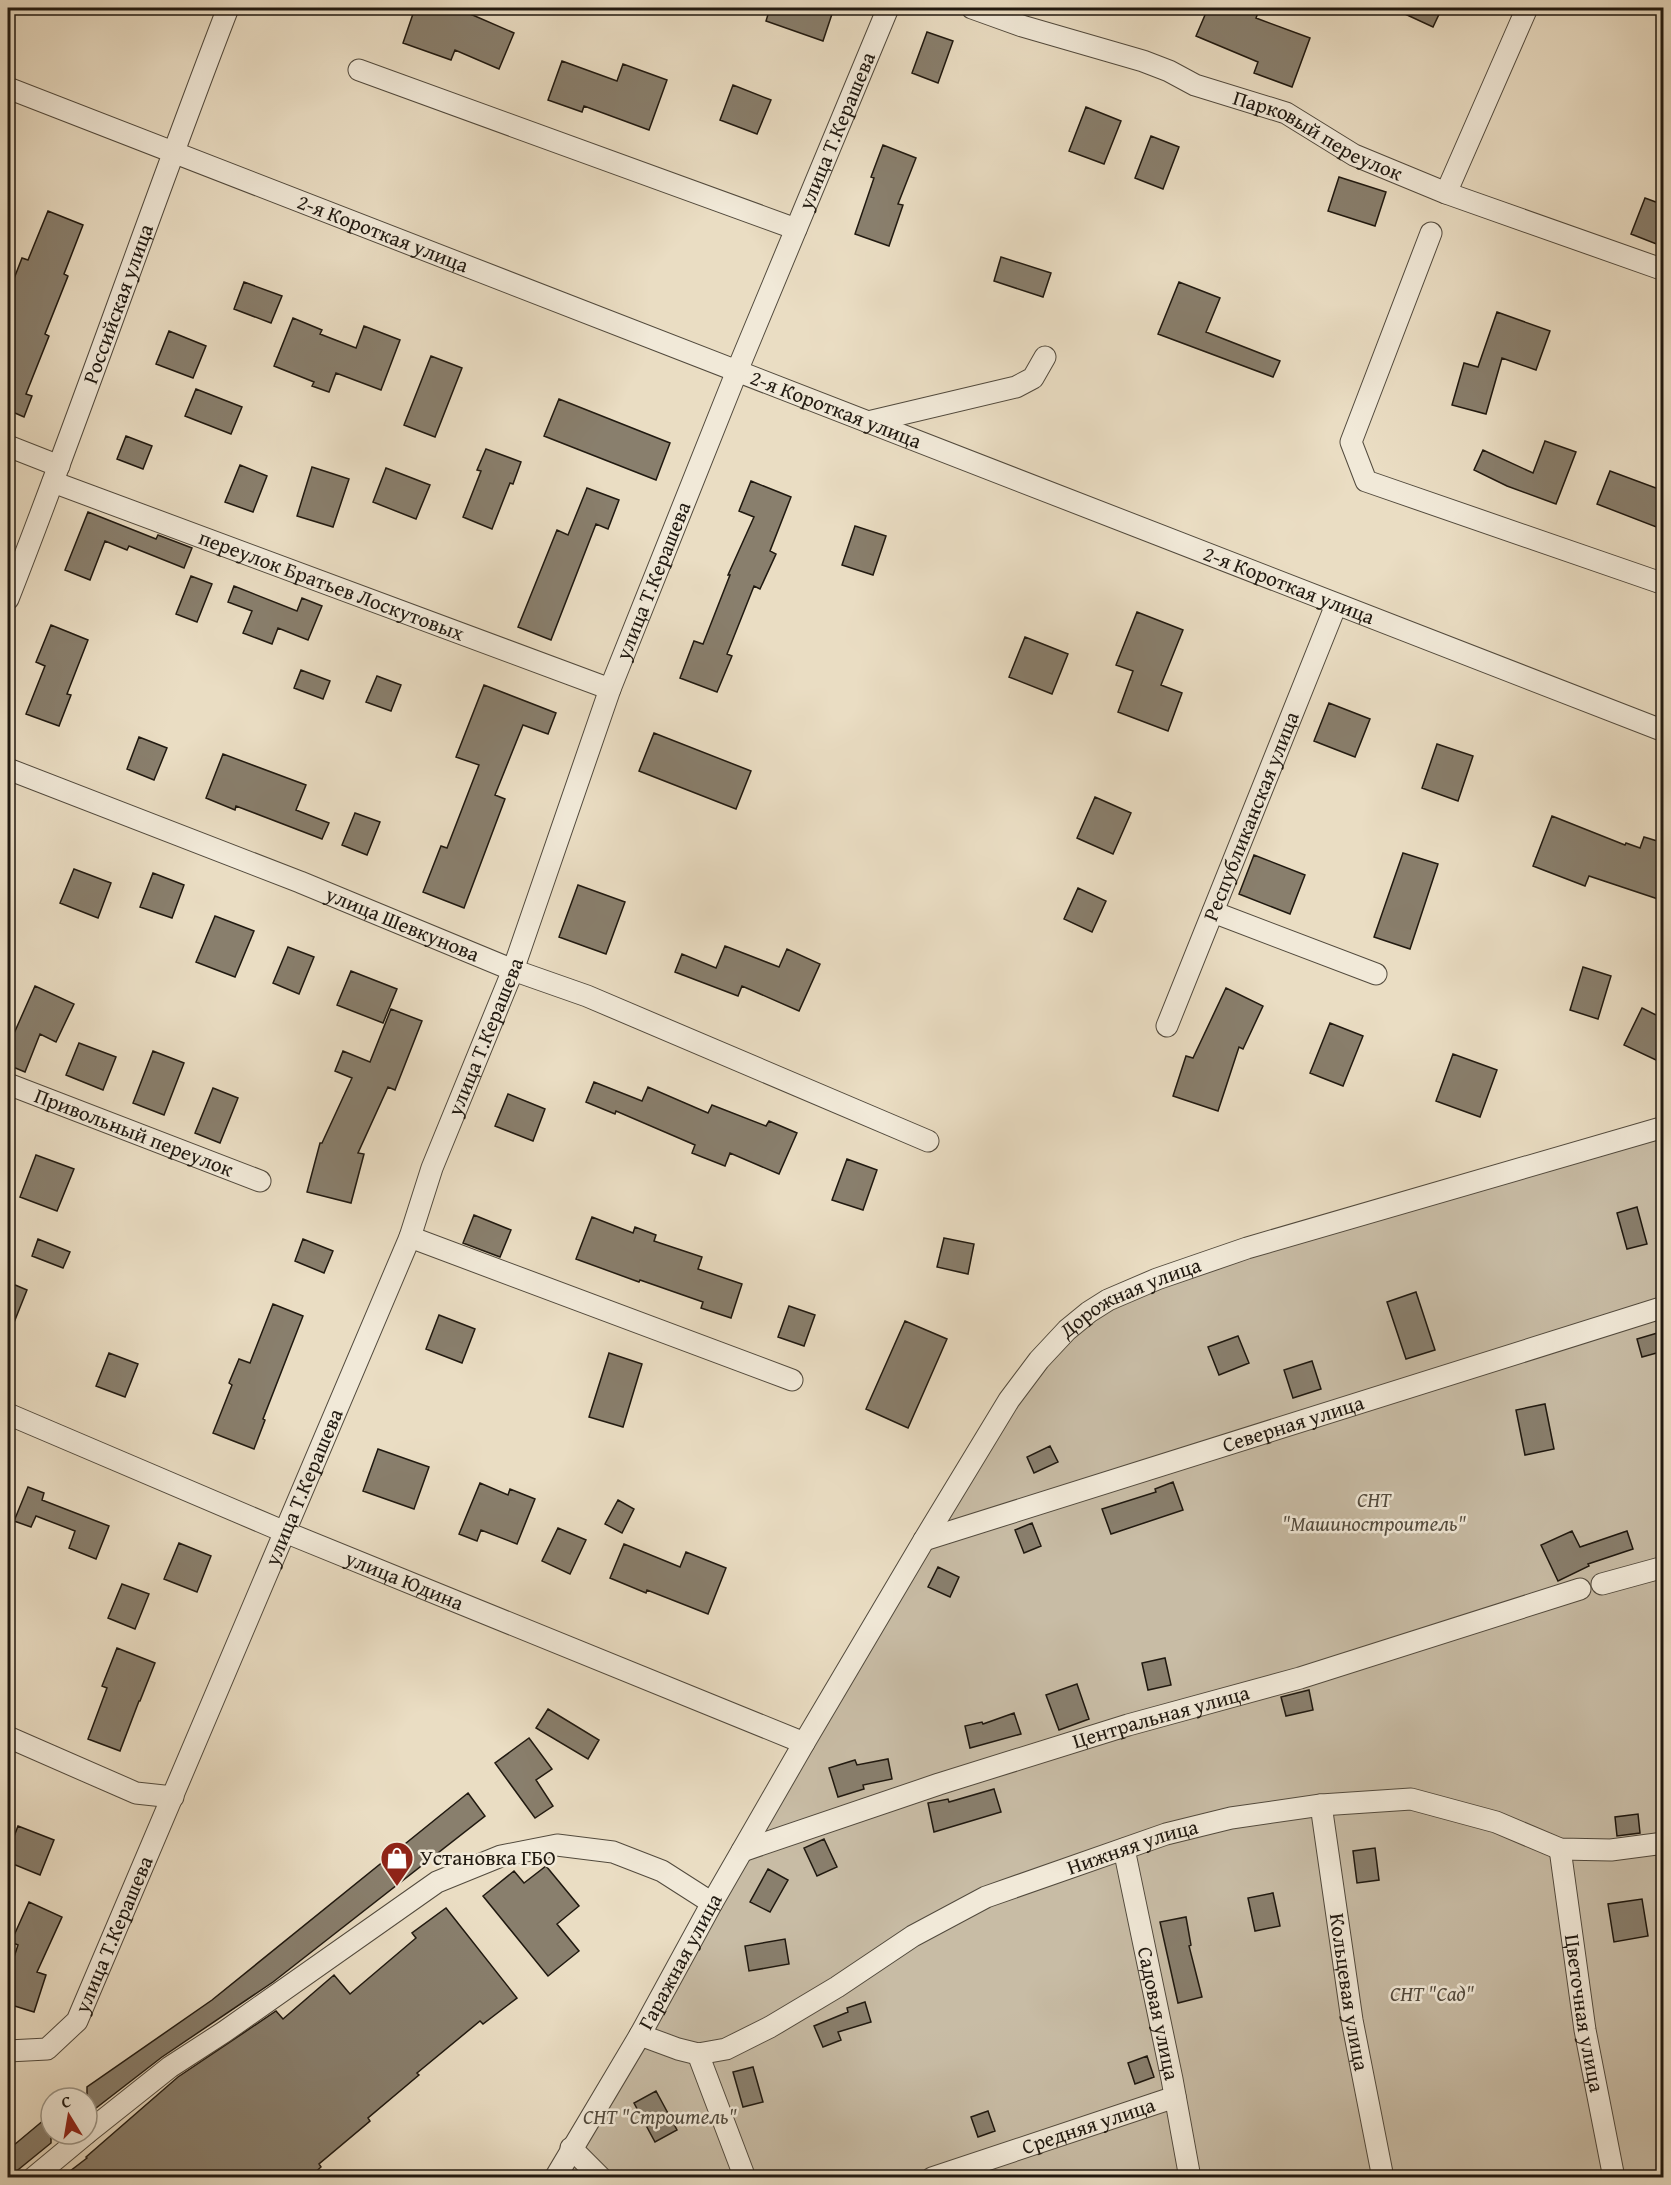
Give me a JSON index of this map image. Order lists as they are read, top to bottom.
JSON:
{
  "streets": {
    "street": [
      "улица Т.Керашева",
      "Парковый переулок",
      "2-я Короткая улица",
      "Российская улица",
      "переулок Братьев Лоскутовых",
      "Республиканская улица",
      "улица Шевкунова",
      "Привольный переулок",
      "Дорожная улица",
      "Северная улица",
      "улица Юдина",
      "Центральная улица",
      "Нижняя улица",
      "Гаражная улица",
      "Кольцевая улица",
      "Садовая улица",
      "Цветочная улица",
      "Средняя улица"
    ]
  },
  "crossings": [
    ["улица Т.Керашева", "2-я Короткая улица"],
    ["улица Т.Керашева", "переулок Братьев Лоскутовых"],
    ["улица Т.Керашева", "улица Шевкунова"],
    ["улица Т.Керашева", "улица Юдина"],
    ["2-я Короткая улица", "Российская улица"],
    ["2-я Короткая улица", "Республиканская улица"],
    ["Российская улица", "переулок Братьев Лоскутовых"],
    ["Дорожная улица", "Северная улица"],
    ["Дорожная улица", "улица Юдина"],
    ["Дорожная улица", "Гаражная улица"],
    ["улица Юдина", "Гаражная улица"],
    ["Центральная улица", "Гаражная улица"],
    ["Нижняя улица", "Гаражная улица"],
    ["Нижняя улица", "Кольцевая улица"],
    ["Нижняя улица", "Садовая улица"],
    ["Нижняя улица", "Цветочная улица"],
    ["Садовая улица", "Средняя улица"]
  ],
  "parks": ["СНТ \"Машиностроитель\"", "СНТ \"Сад\"", "СНТ \"Строитель\""],
  "places": {
    "shop": ["Установка ГБО"]
  },
  "north": "top"
}
